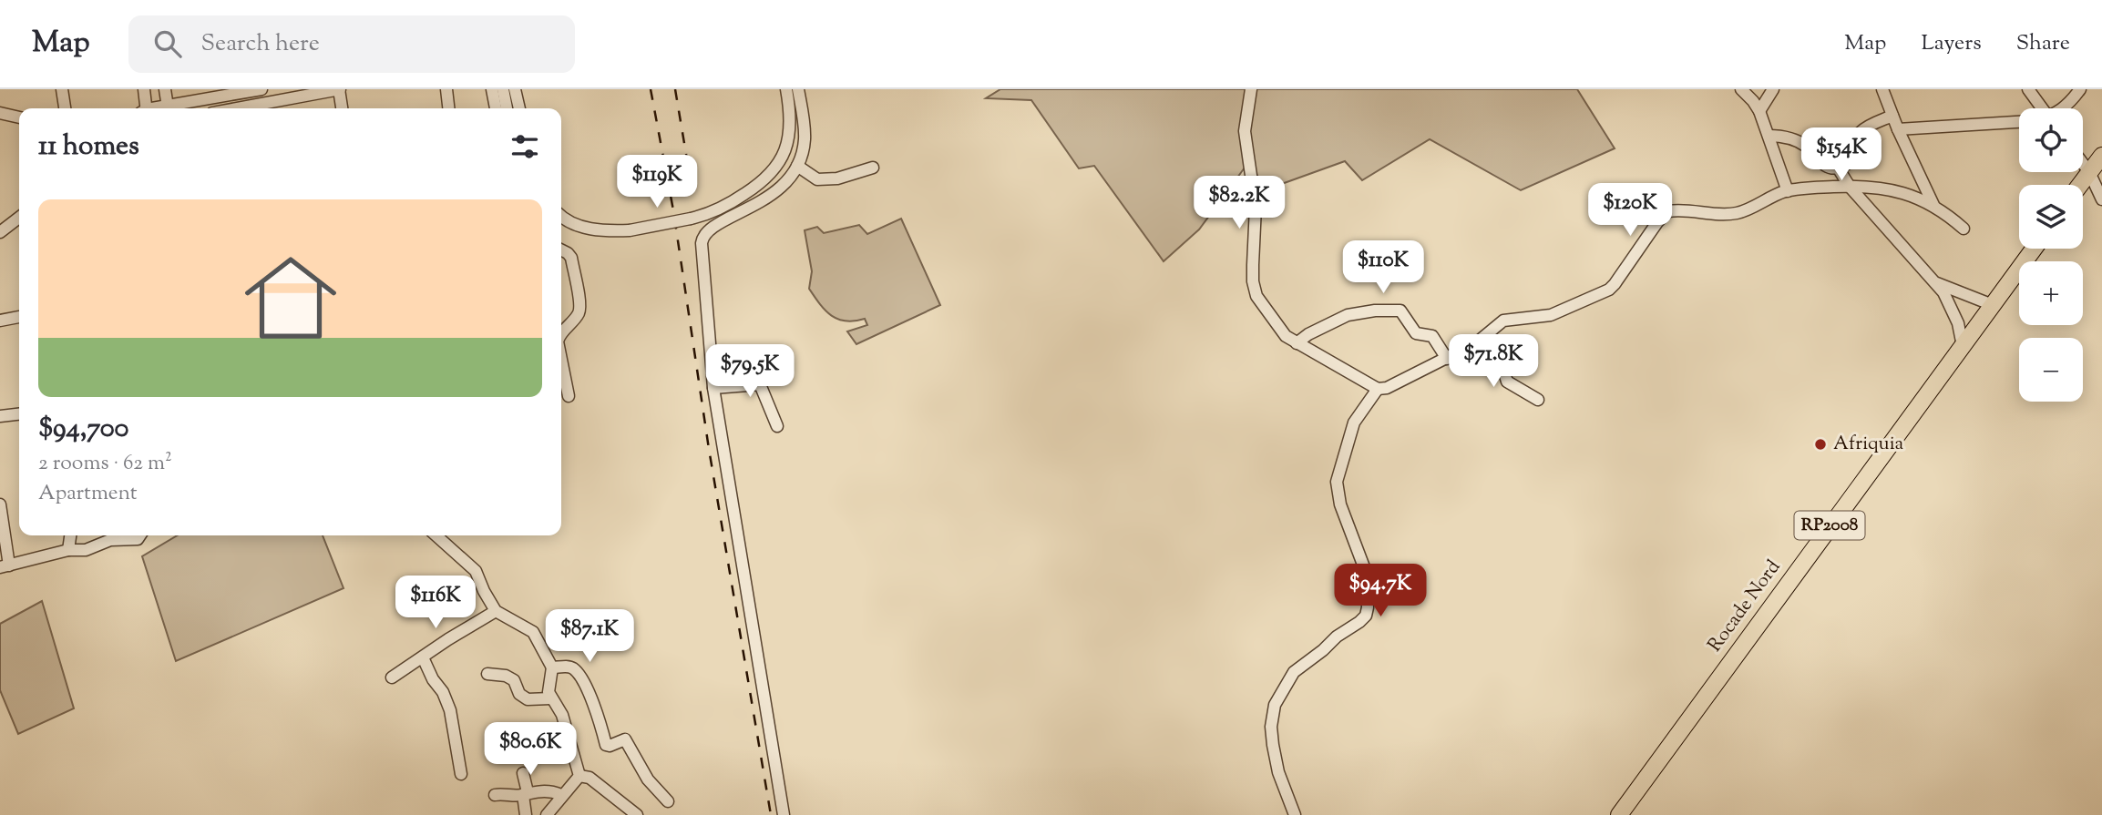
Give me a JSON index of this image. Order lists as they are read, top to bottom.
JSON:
{
  "streets": {
    "highway": ["RP2008", "Rocade Nord"]
  },
  "places": ["Afriquia"],
  "page": {
    "header": "Map",
    "search": "Search here",
    "nav": ["Map", "Layers", "Share"],
    "map_buttons": ["+", "−"],
    "heading": "11 homes",
    "price": [
      "$154K",
      "$119K",
      "$82.2K",
      "$120K",
      "$110K",
      "$71.8K",
      "$79.5K",
      "$94.7K",
      "$116K",
      "$87.1K",
      "$80.6K"
    ],
    "list": [
      {
        "name": "$94,700",
        "note": "2 rooms · 62 m² · Apartment"
      }
    ]
  }
}
